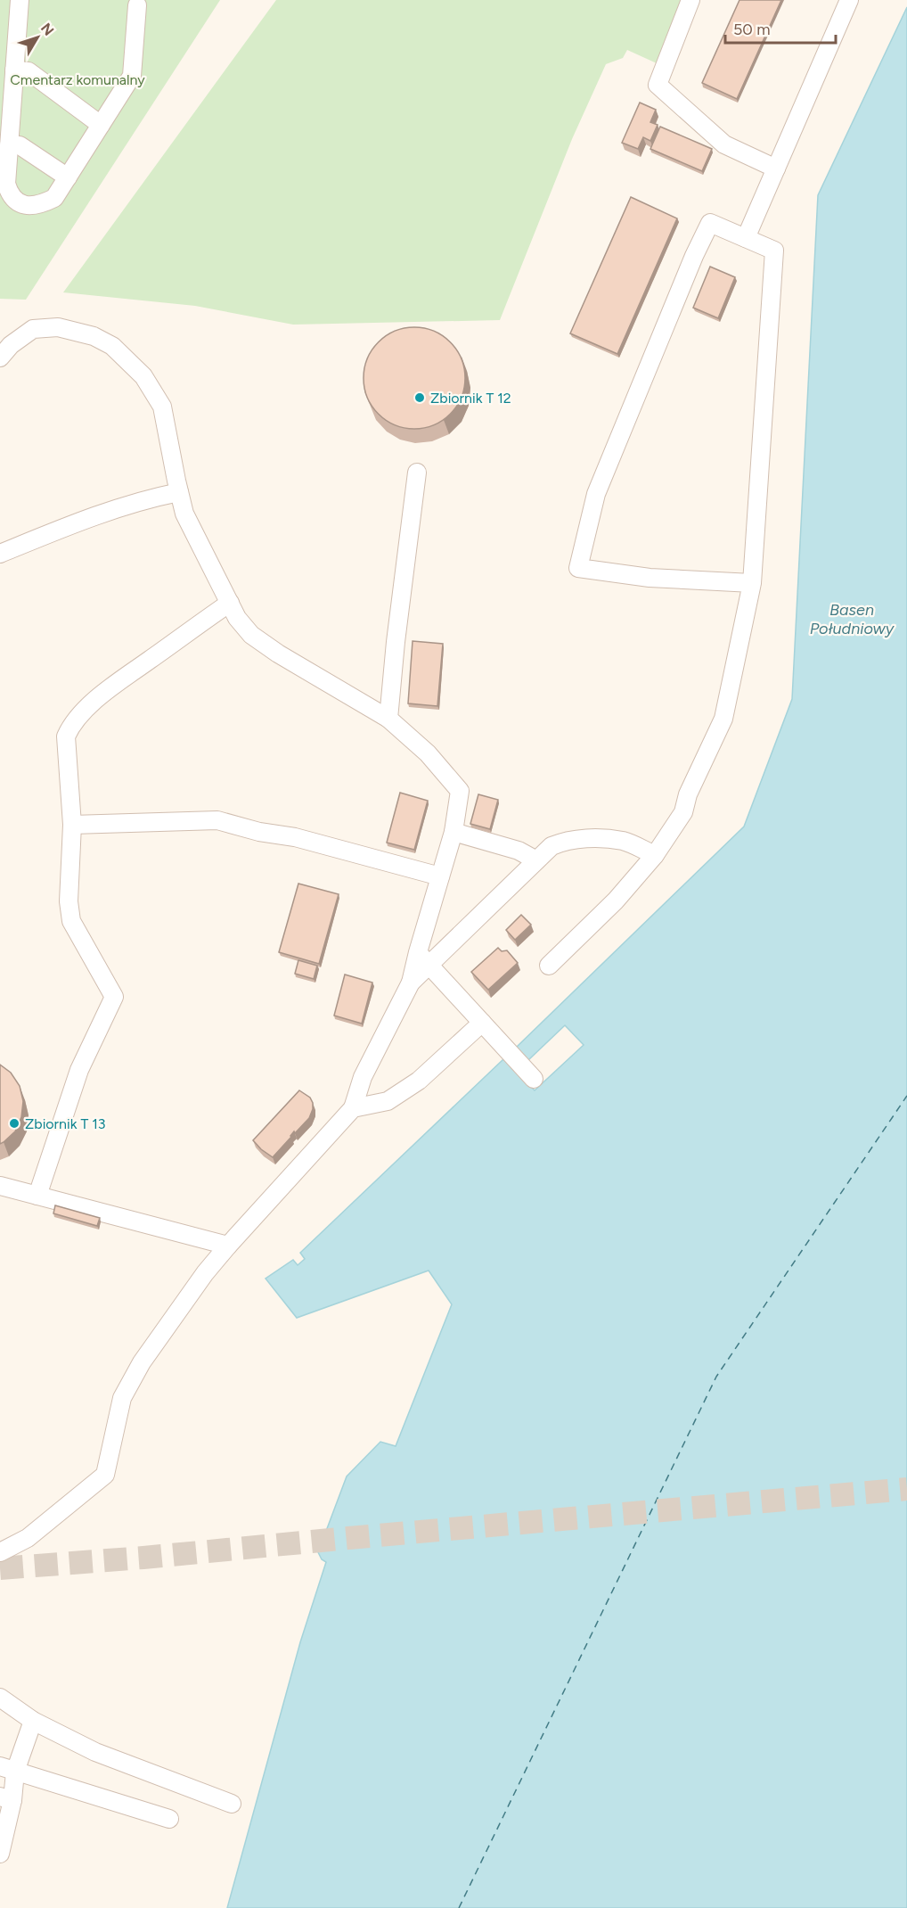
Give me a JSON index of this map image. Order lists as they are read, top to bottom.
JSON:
{
  "water": ["Basen Południowy"],
  "parks": ["Cmentarz komunalny"],
  "places": ["Zbiornik T 12", "Zbiornik T 13"],
  "scale_bar": "50 m",
  "north": "top right"
}
